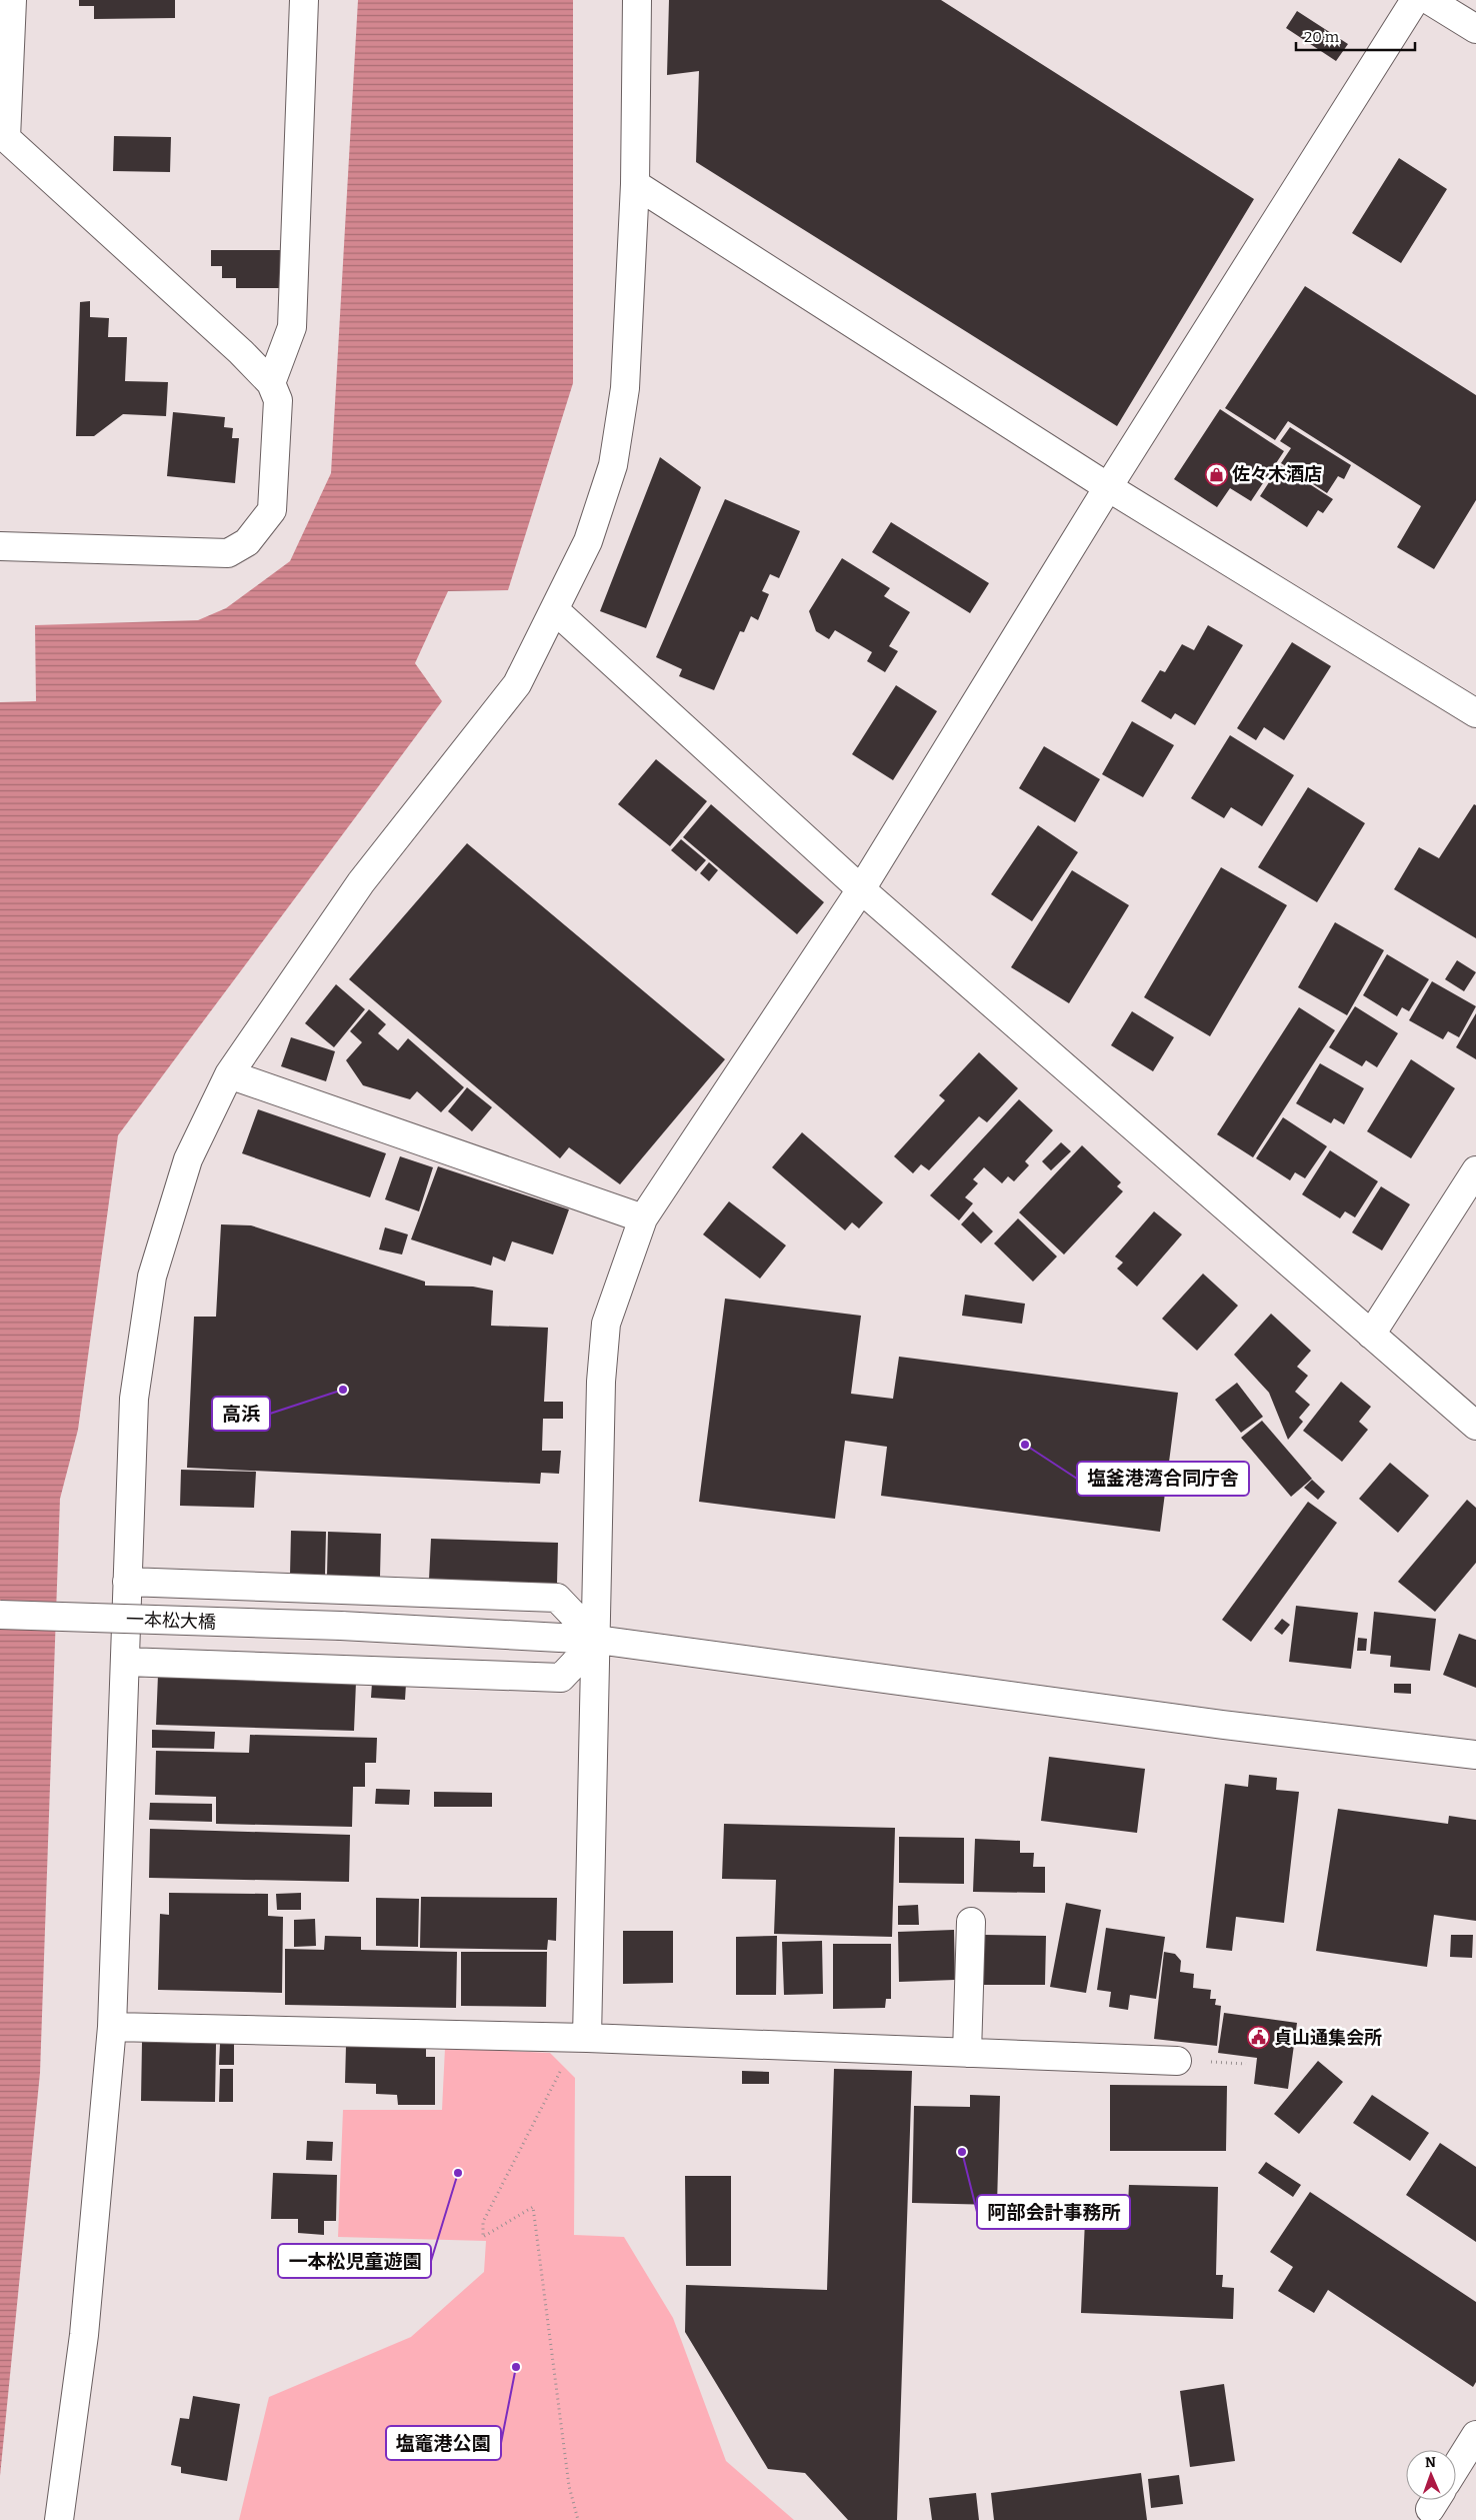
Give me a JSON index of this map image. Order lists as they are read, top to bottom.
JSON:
{
  "streets": {
    "street": ["一本松大橋"]
  },
  "places": {
    "shop": ["佐々木酒店"],
    "other": [
      "高浜",
      "塩釜港湾合同庁舎",
      "阿部会計事務所",
      "一本松児童遊園",
      "塩竈港公園"
    ],
    "public building": ["貞山通集会所"]
  },
  "scale_bar": "20 m",
  "north": "top"
}
